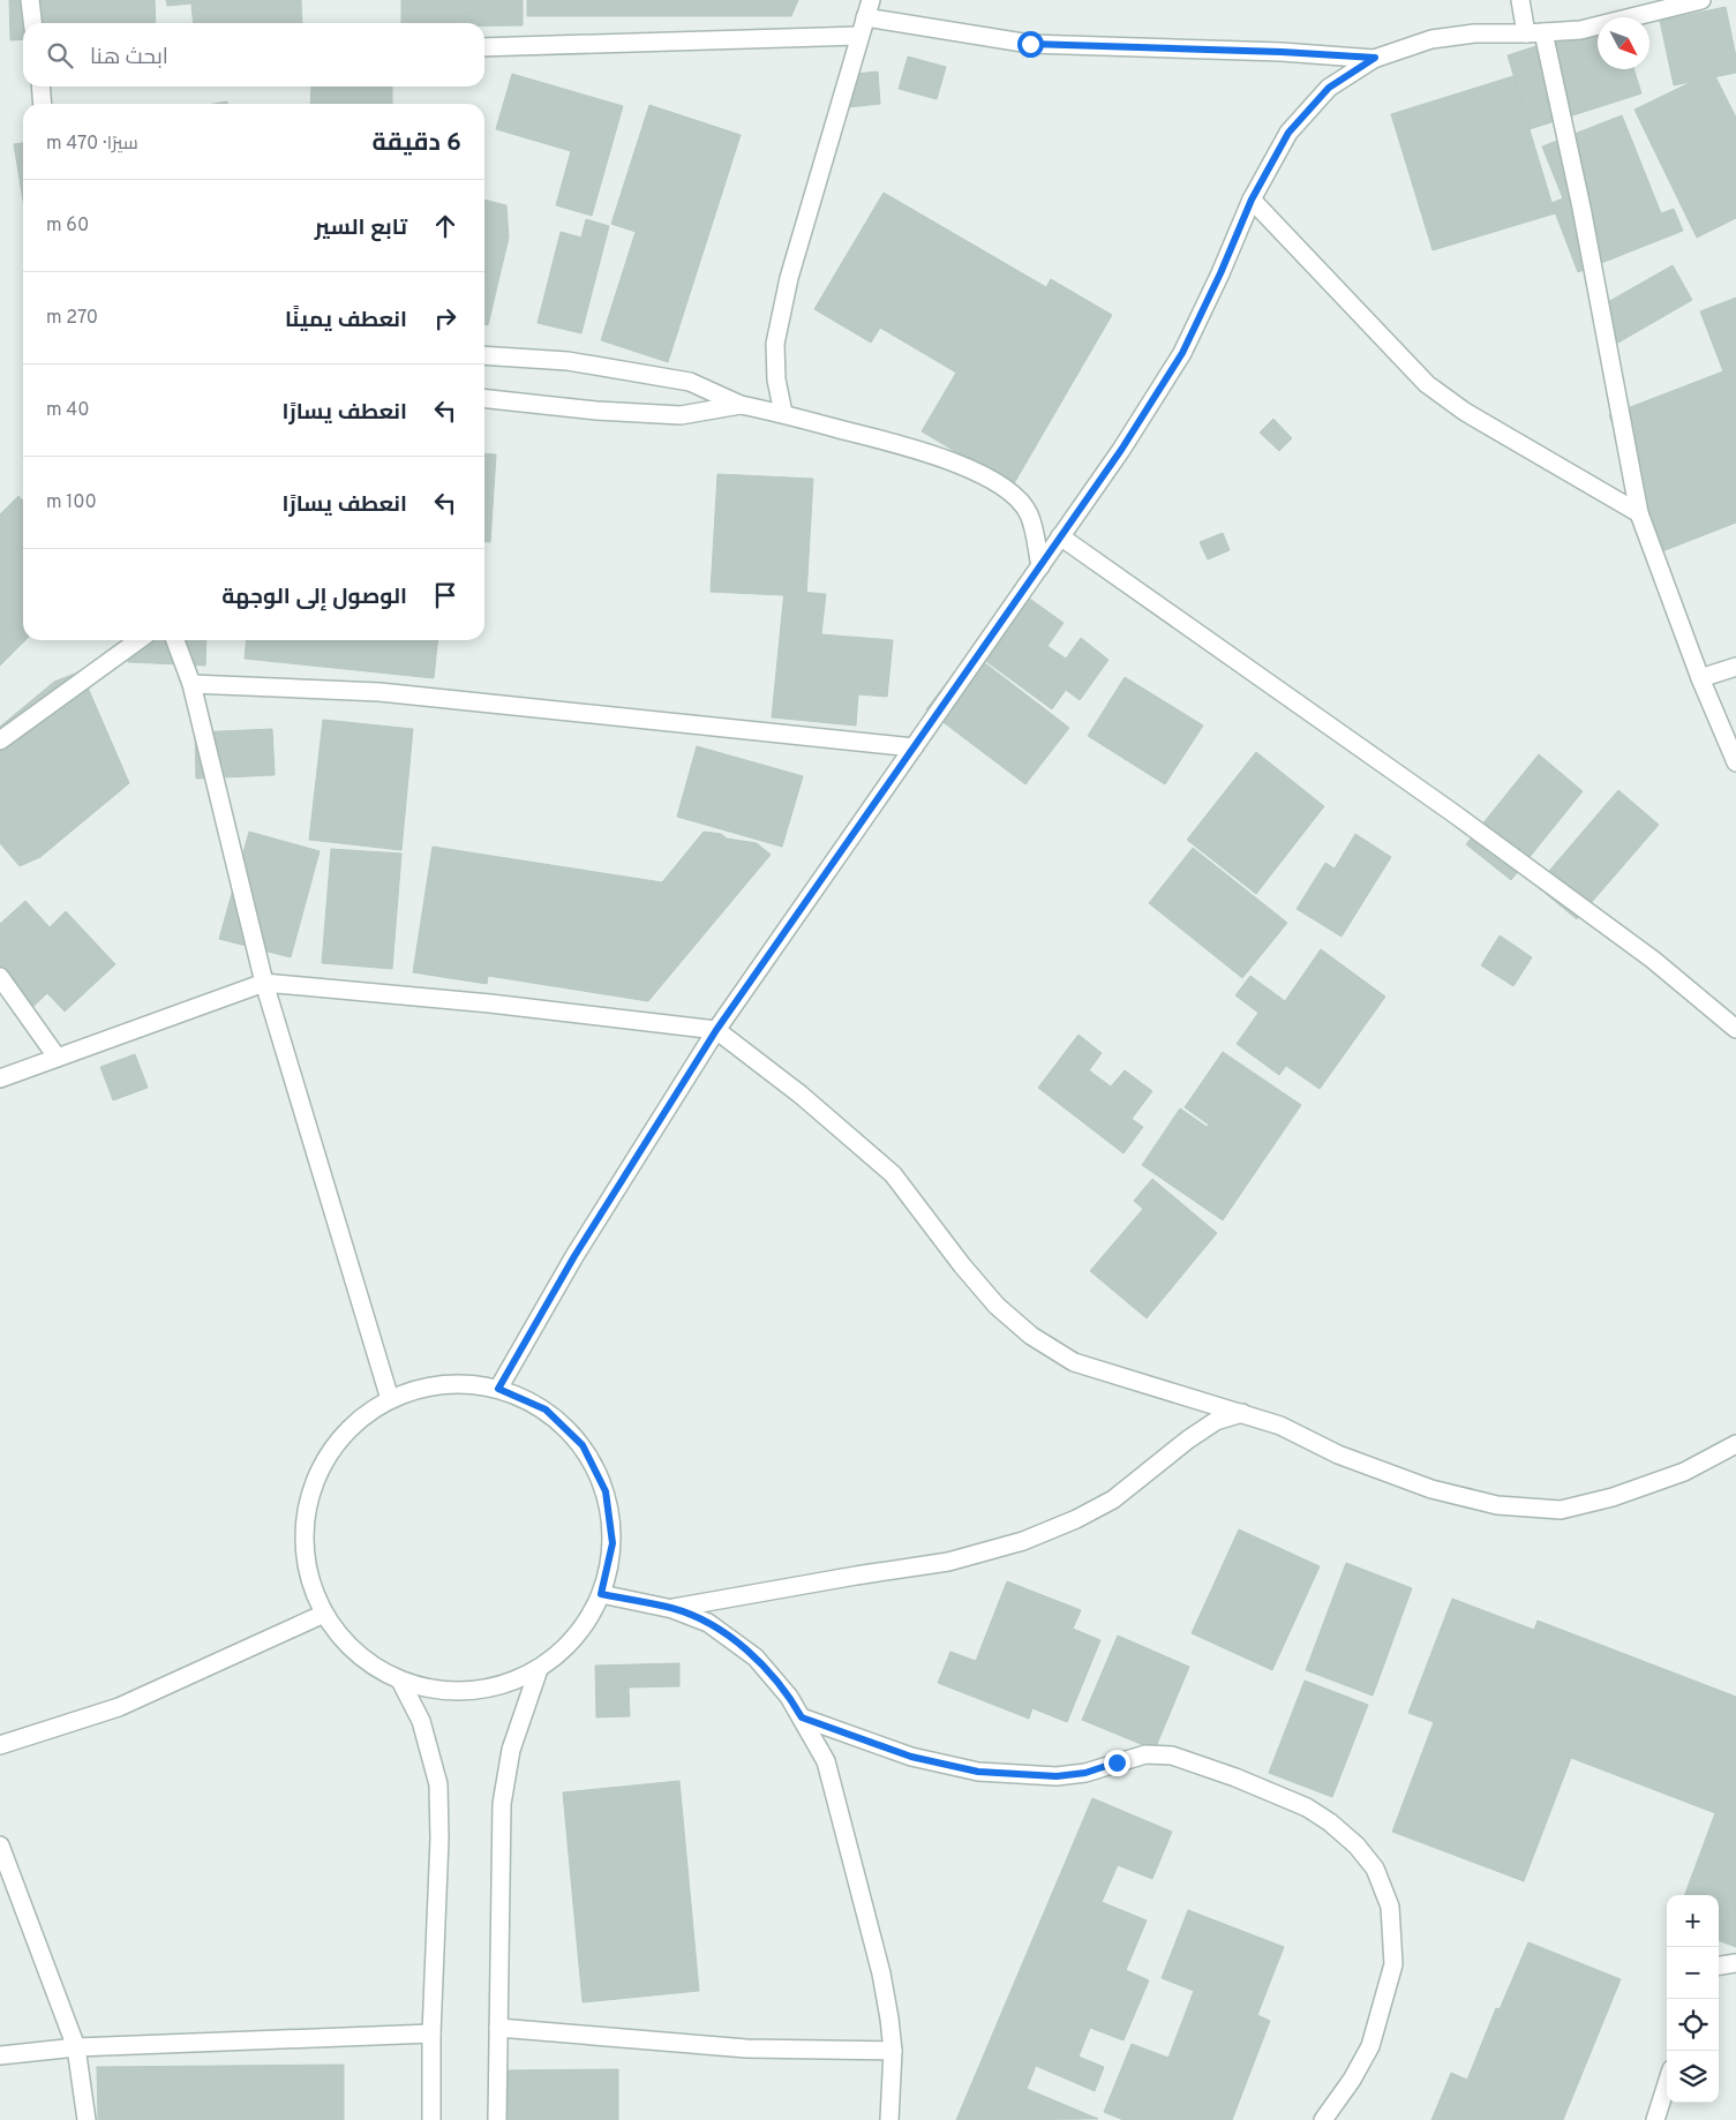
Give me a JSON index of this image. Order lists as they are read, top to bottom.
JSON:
{
  "north": "bottom right",
  "page": {
    "search": "ابحث هنا",
    "heading": ["6 دقيقة", "سيرًا · 470 m"],
    "list": [
      ["تابع السير", "60 m"],
      ["انعطف يمينًا", "270 m"],
      ["انعطف يسارًا", "40 m"],
      ["انعطف يسارًا", "100 m"],
      "الوصول إلى الوجهة"
    ],
    "map_buttons": ["+", "−"]
  }
}
